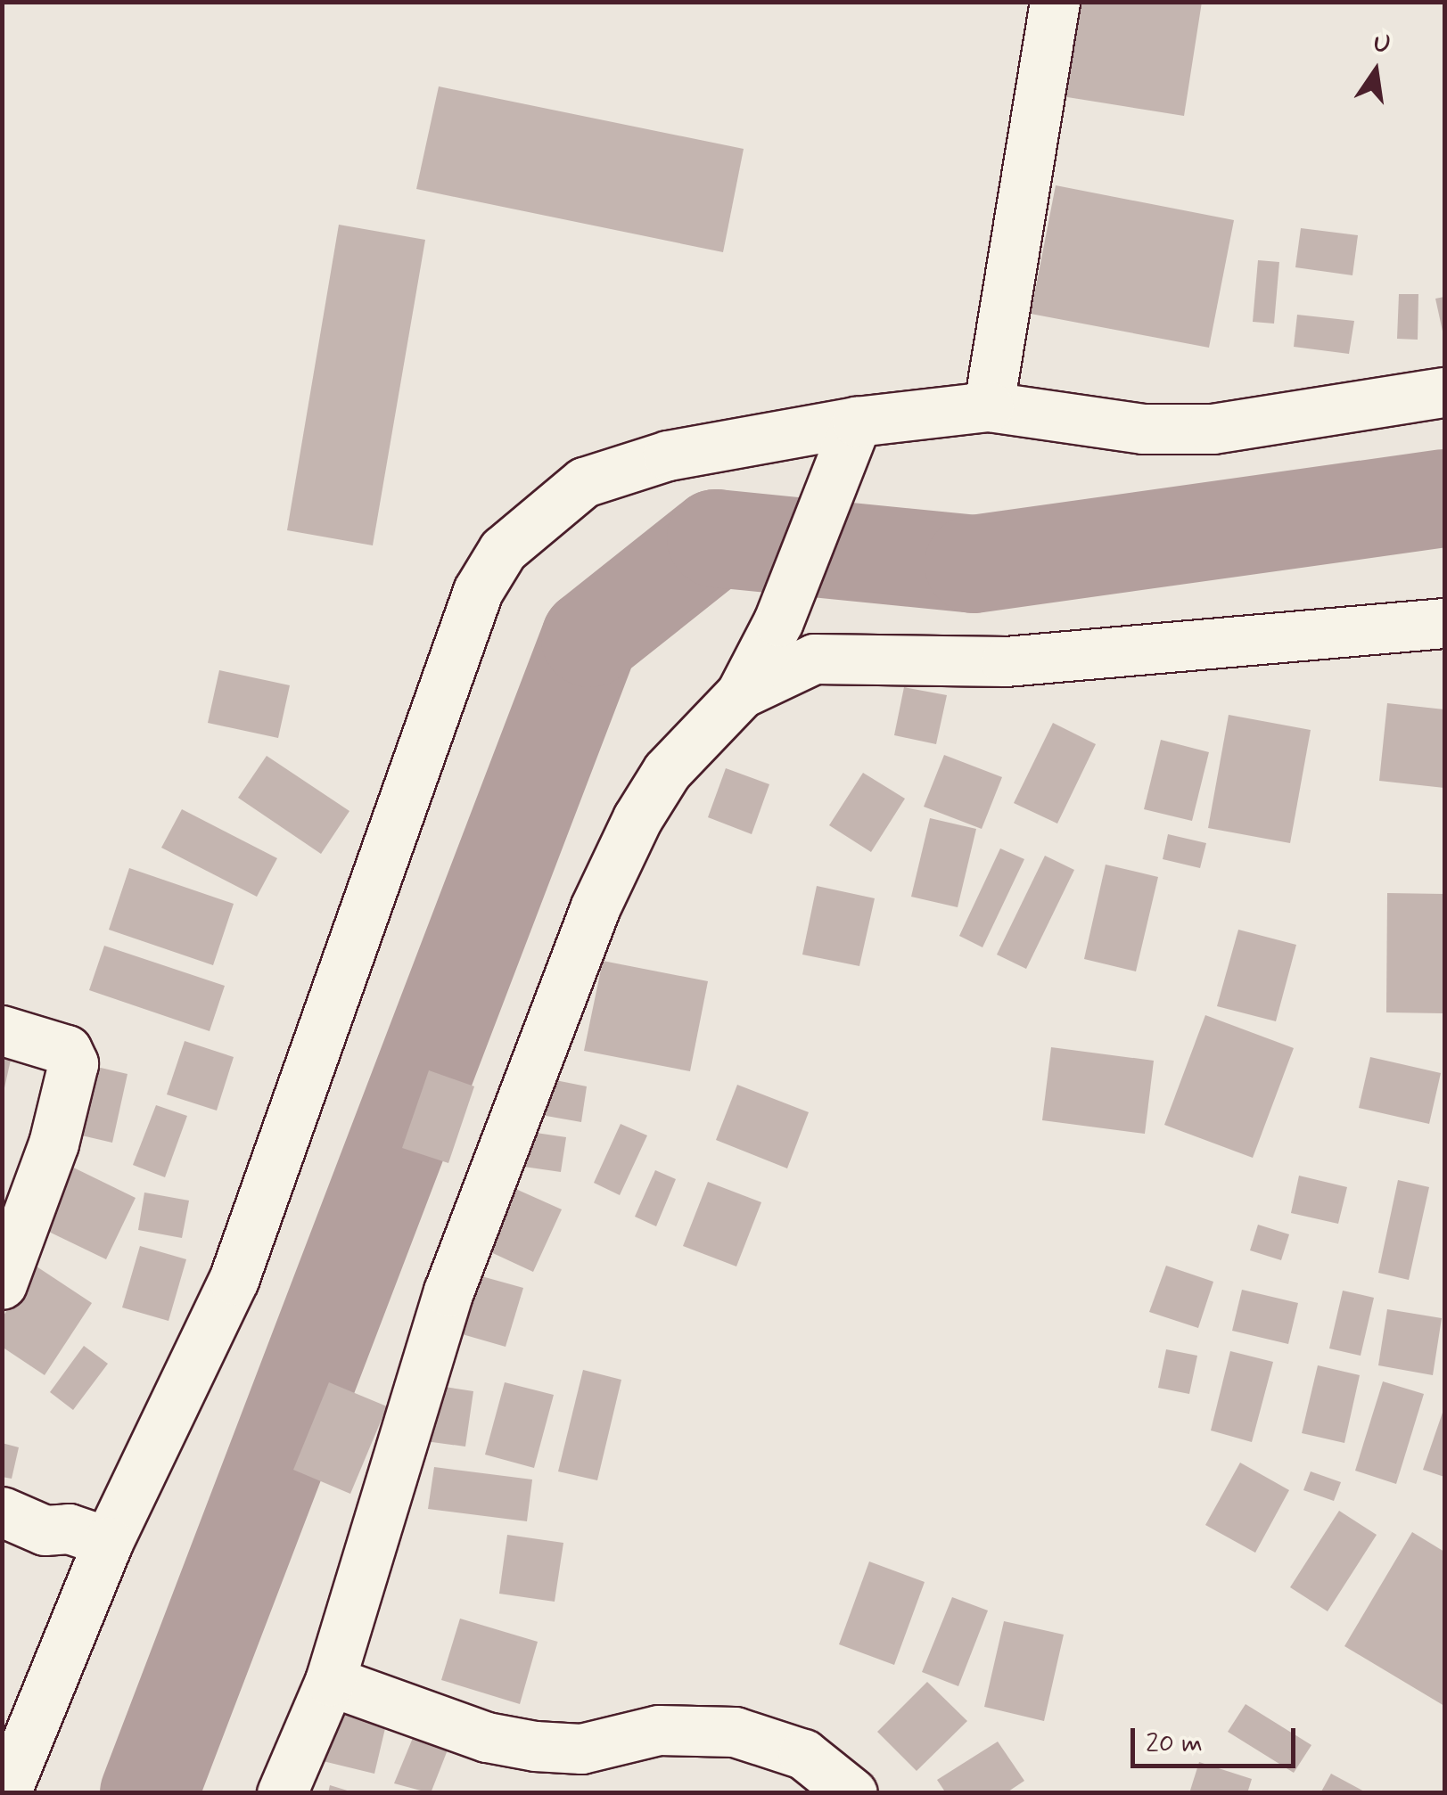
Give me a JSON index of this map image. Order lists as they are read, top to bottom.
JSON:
{
  "scale_bar": "20 m",
  "north": "top"
}
